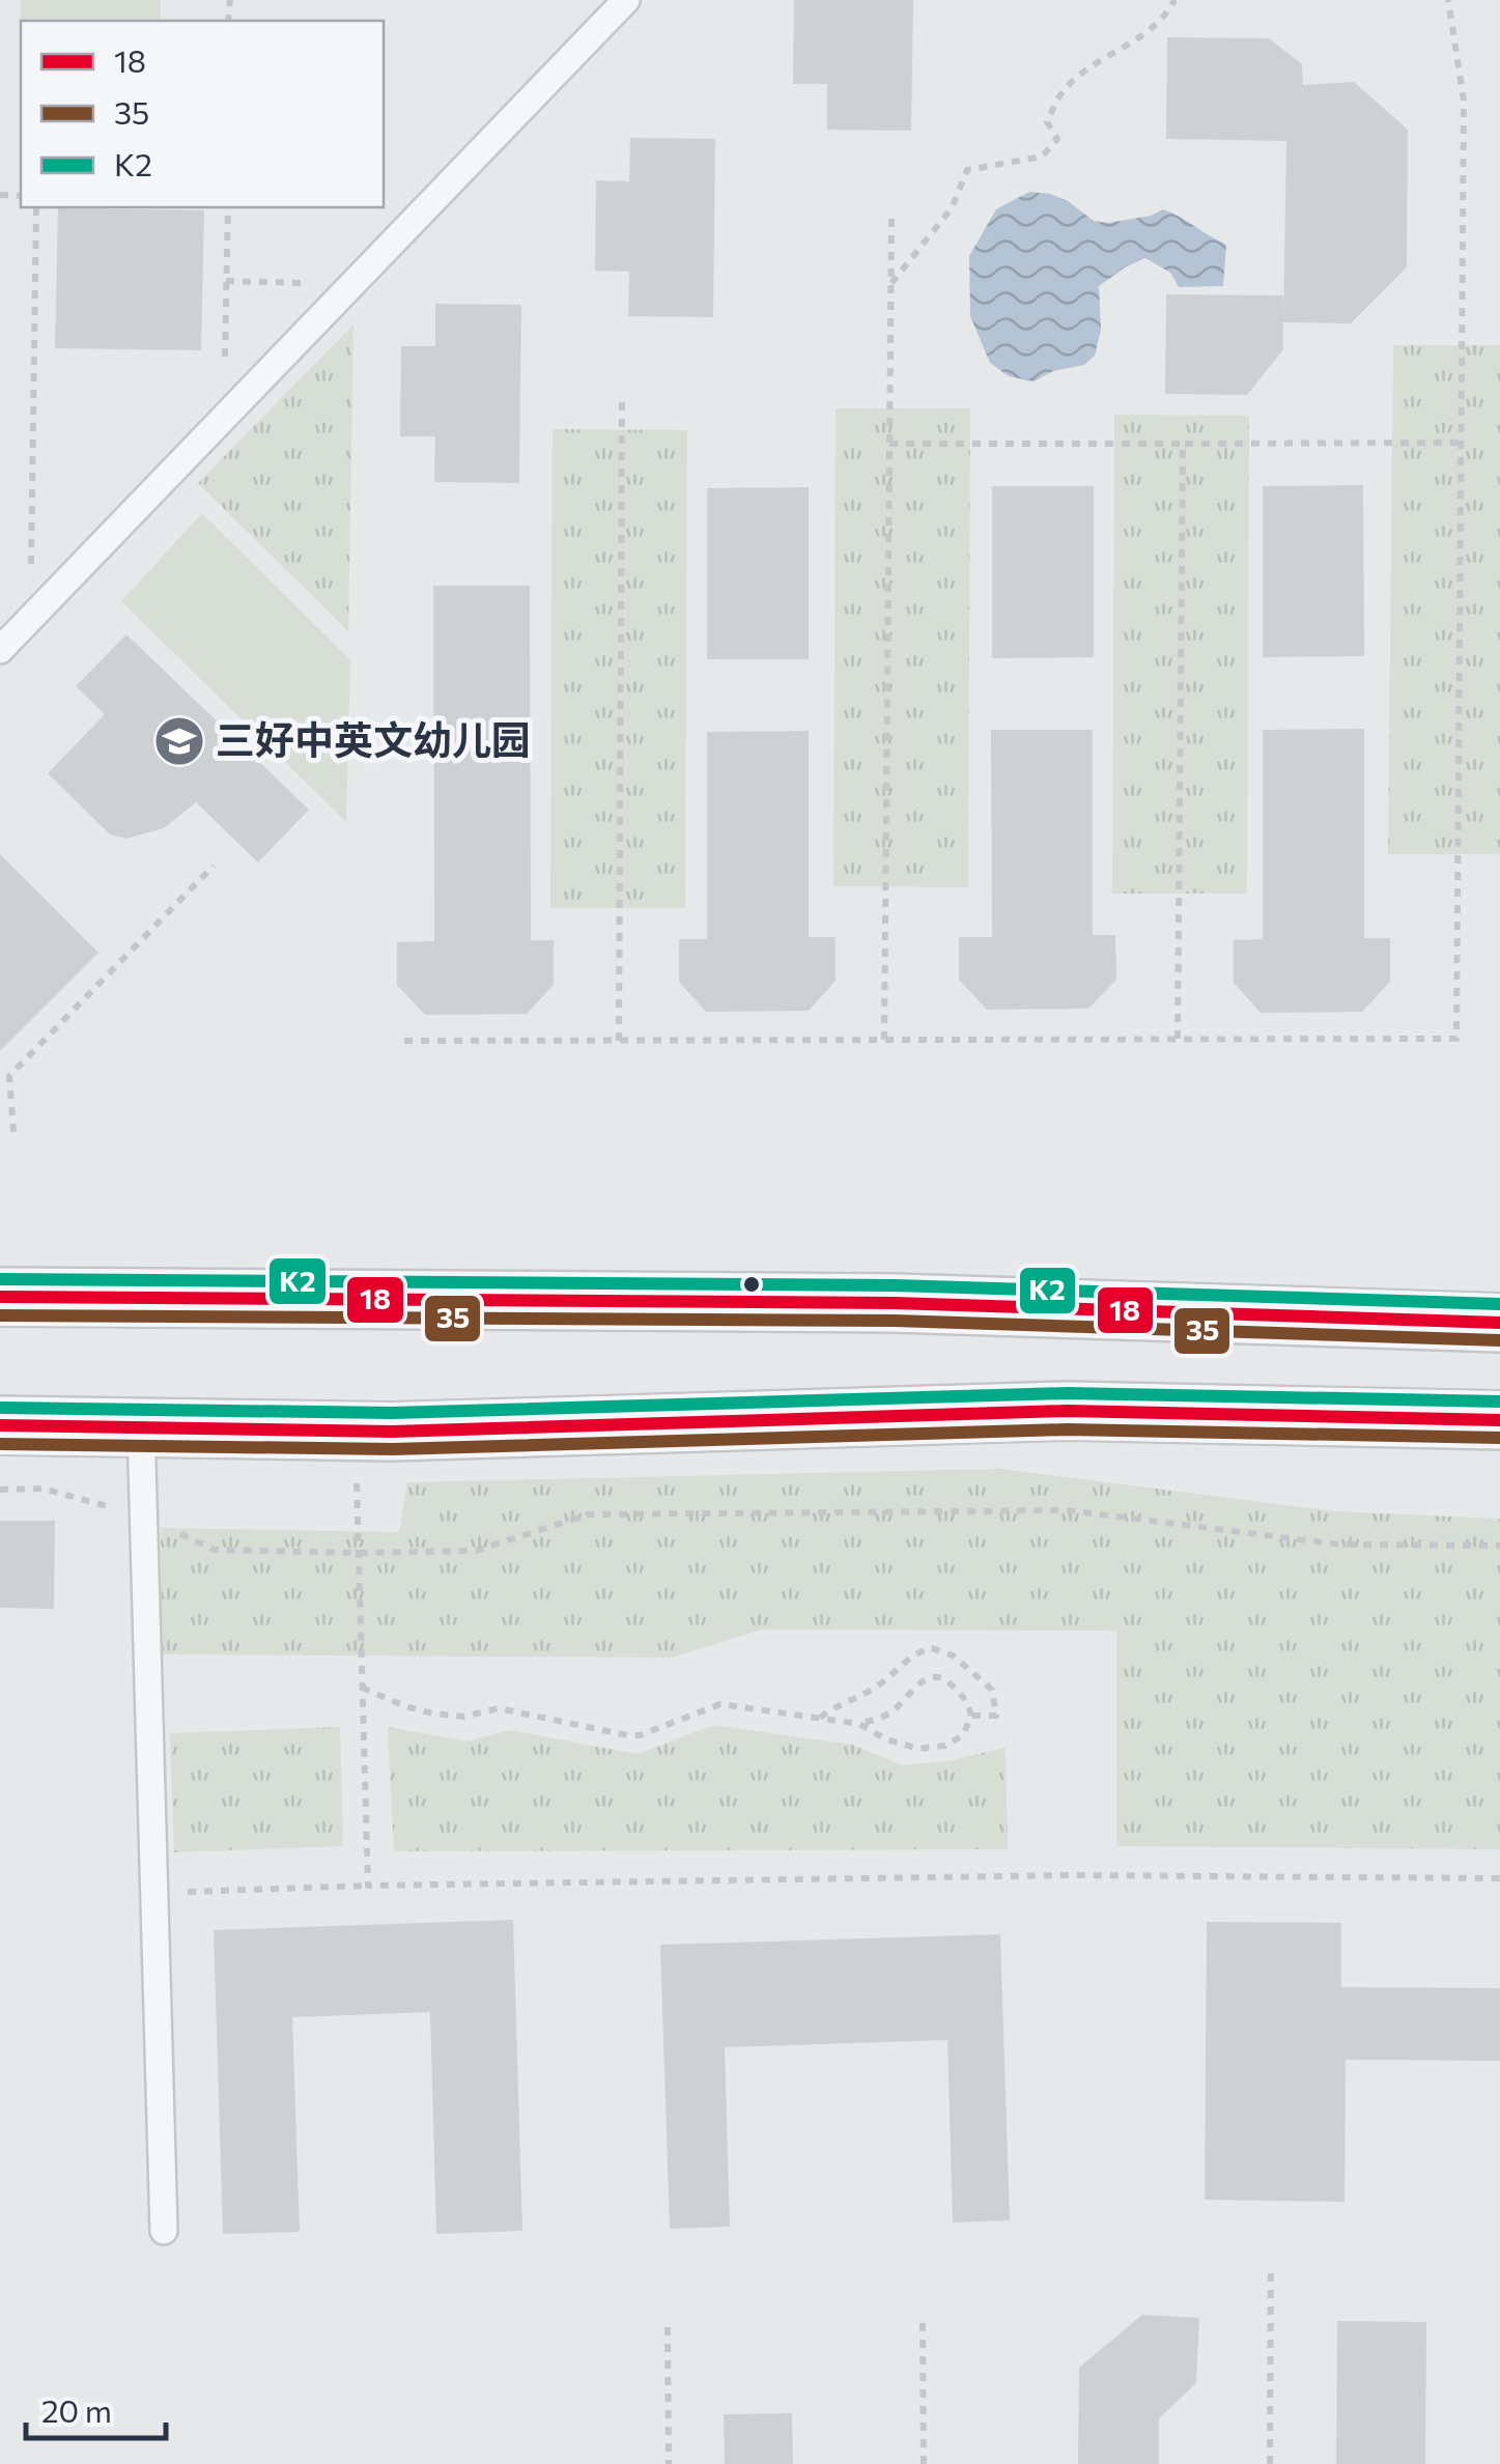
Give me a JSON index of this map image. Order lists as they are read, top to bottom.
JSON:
{
  "places": {
    "school or university": ["三好中英文幼儿园"]
  },
  "lines": ["transit line K2", "transit line 18", "transit line 35"],
  "legend": ["18", "35", "K2"],
  "scale_bar": "20 m"
}
